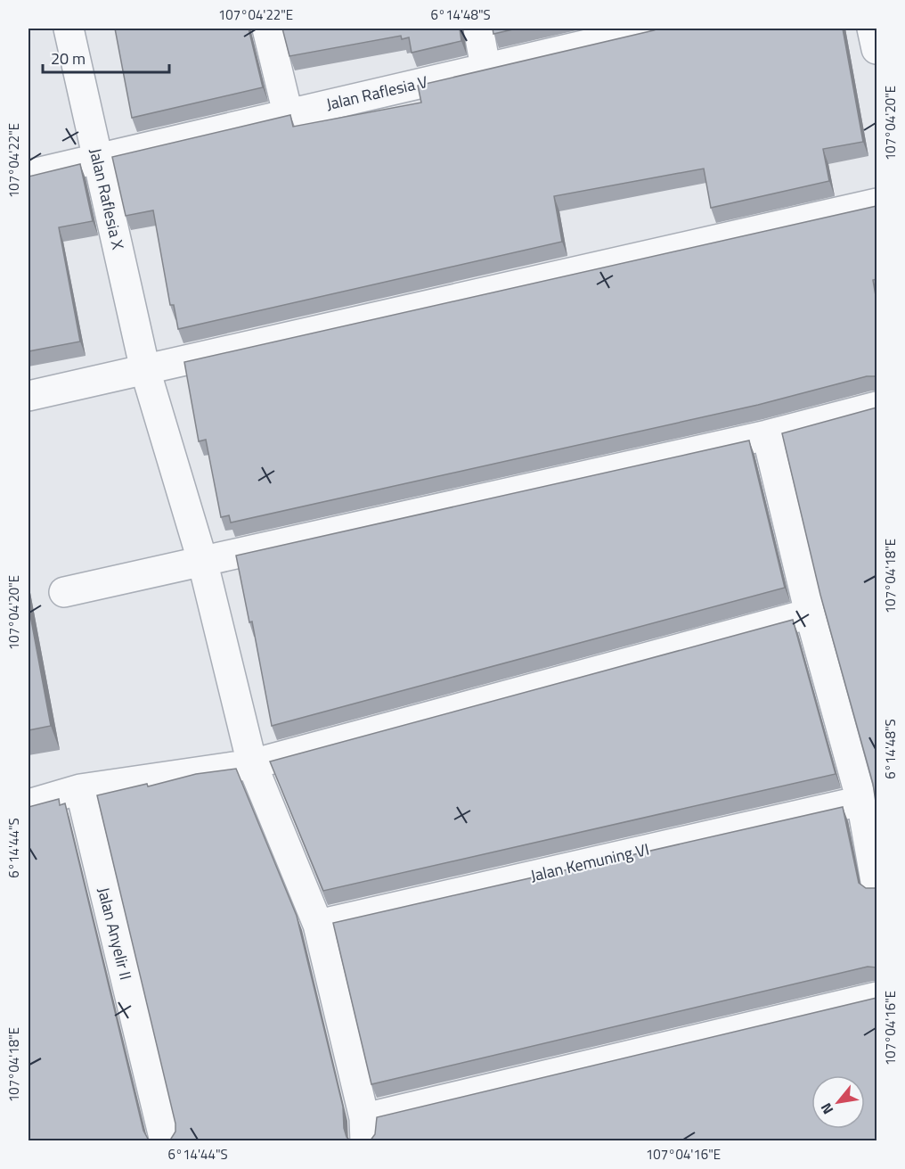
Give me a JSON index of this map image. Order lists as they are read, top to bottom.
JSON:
{
  "streets": {
    "street": [
      "Jalan Raflesia V",
      "Jalan Raflesia X",
      "Jalan Kemuning VI",
      "Jalan Anyelir II"
    ]
  },
  "crossings": [
    ["Jalan Raflesia V", "Jalan Raflesia X"],
    ["Jalan Raflesia X", "Jalan Kemuning VI"]
  ],
  "scale_bar": "20 m",
  "north": "bottom left",
  "coordinates": [
    "107°04'22\"E",
    "6°14'48\"S",
    "107°04'20\"E",
    "107°04'18\"E",
    "6°14'44\"S",
    "107°04'16\"E"
  ]
}
